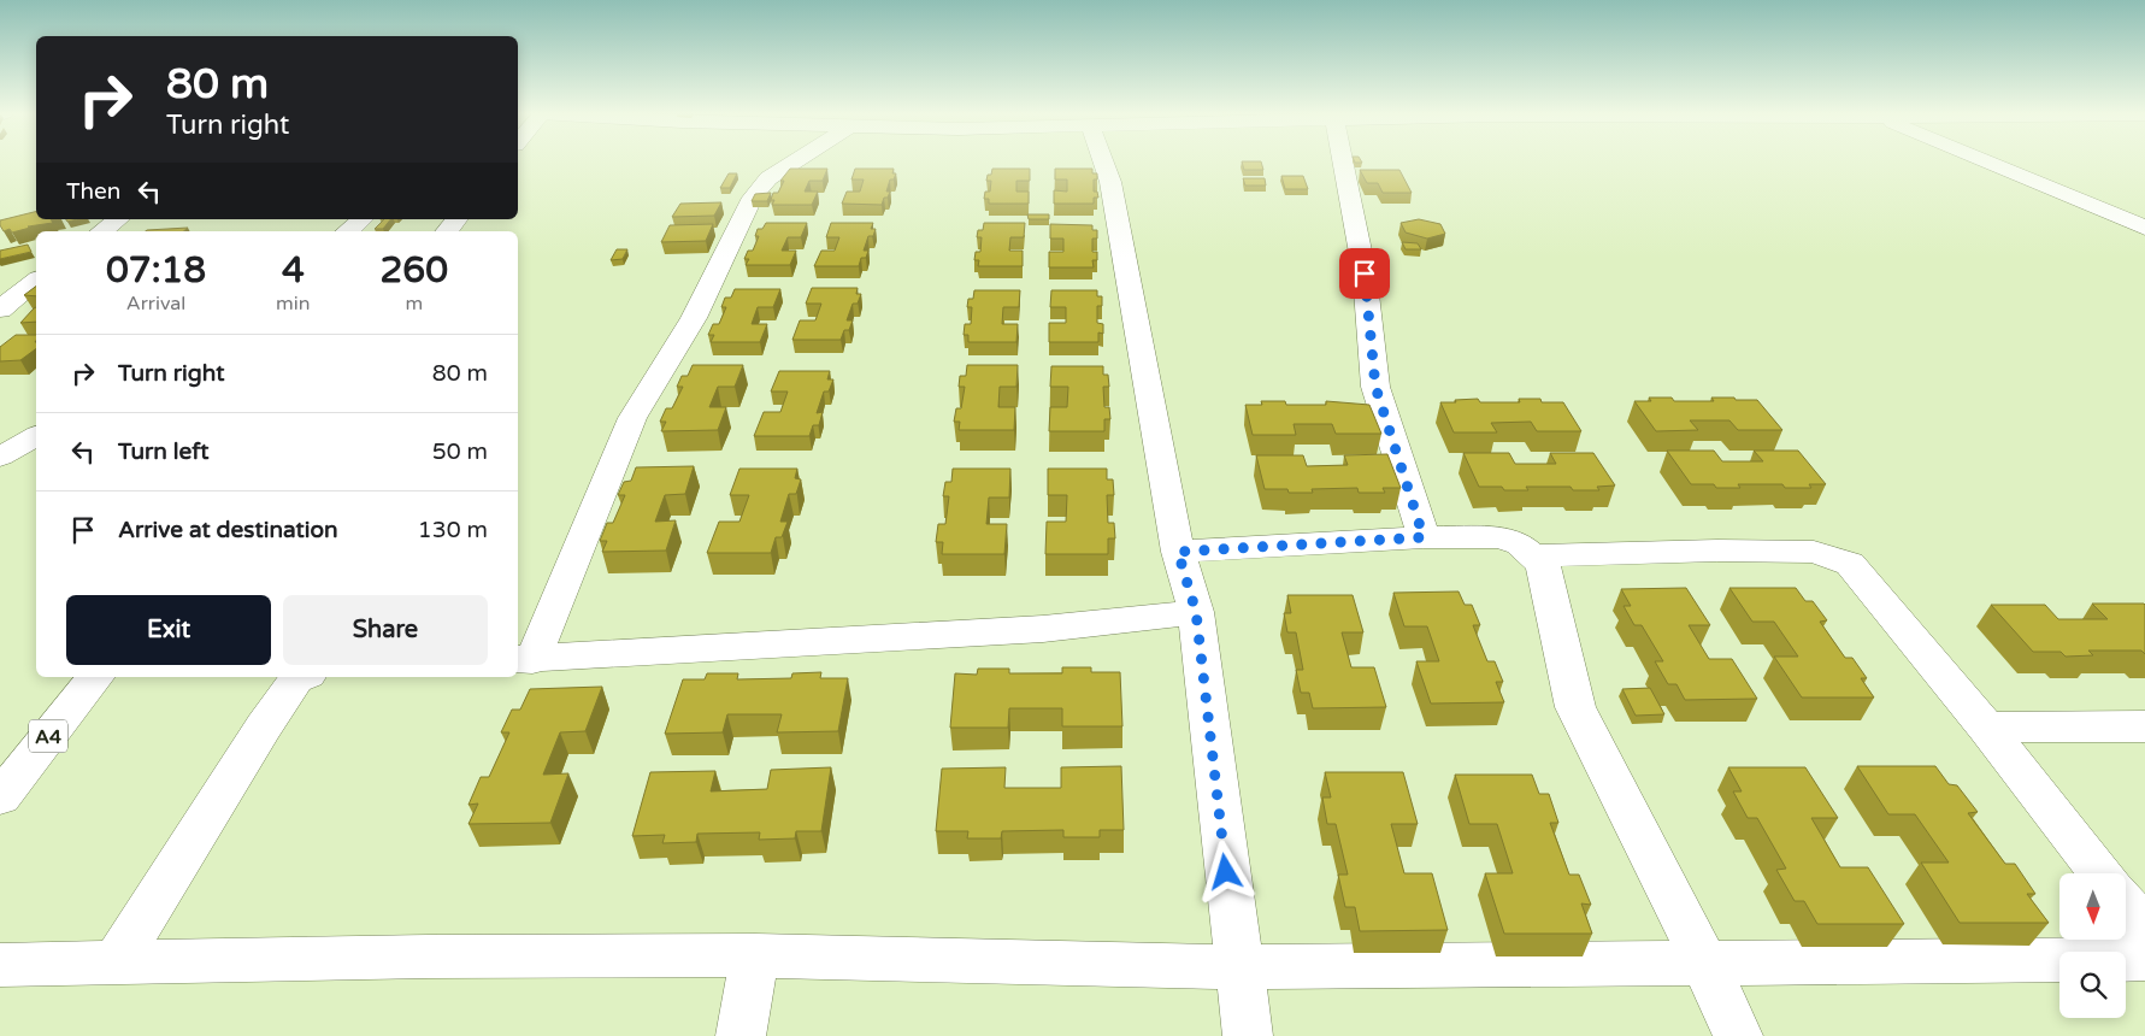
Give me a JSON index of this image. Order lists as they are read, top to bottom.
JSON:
{
  "streets": {
    "main road": ["A4"]
  },
  "north": "bottom",
  "page": {
    "turn": ["80 m", "Turn right"],
    "then": "Then",
    "eta": [
      "07:18",
      "Arrival",
      "4",
      "min",
      "260",
      "m"
    ],
    "list": [
      {
        "name": "Turn right",
        "value": "80 m"
      },
      {
        "name": "Turn left",
        "value": "50 m"
      },
      {
        "name": "Arrive at destination",
        "value": "130 m"
      }
    ],
    "buttons": ["Exit", "Share"]
  }
}
